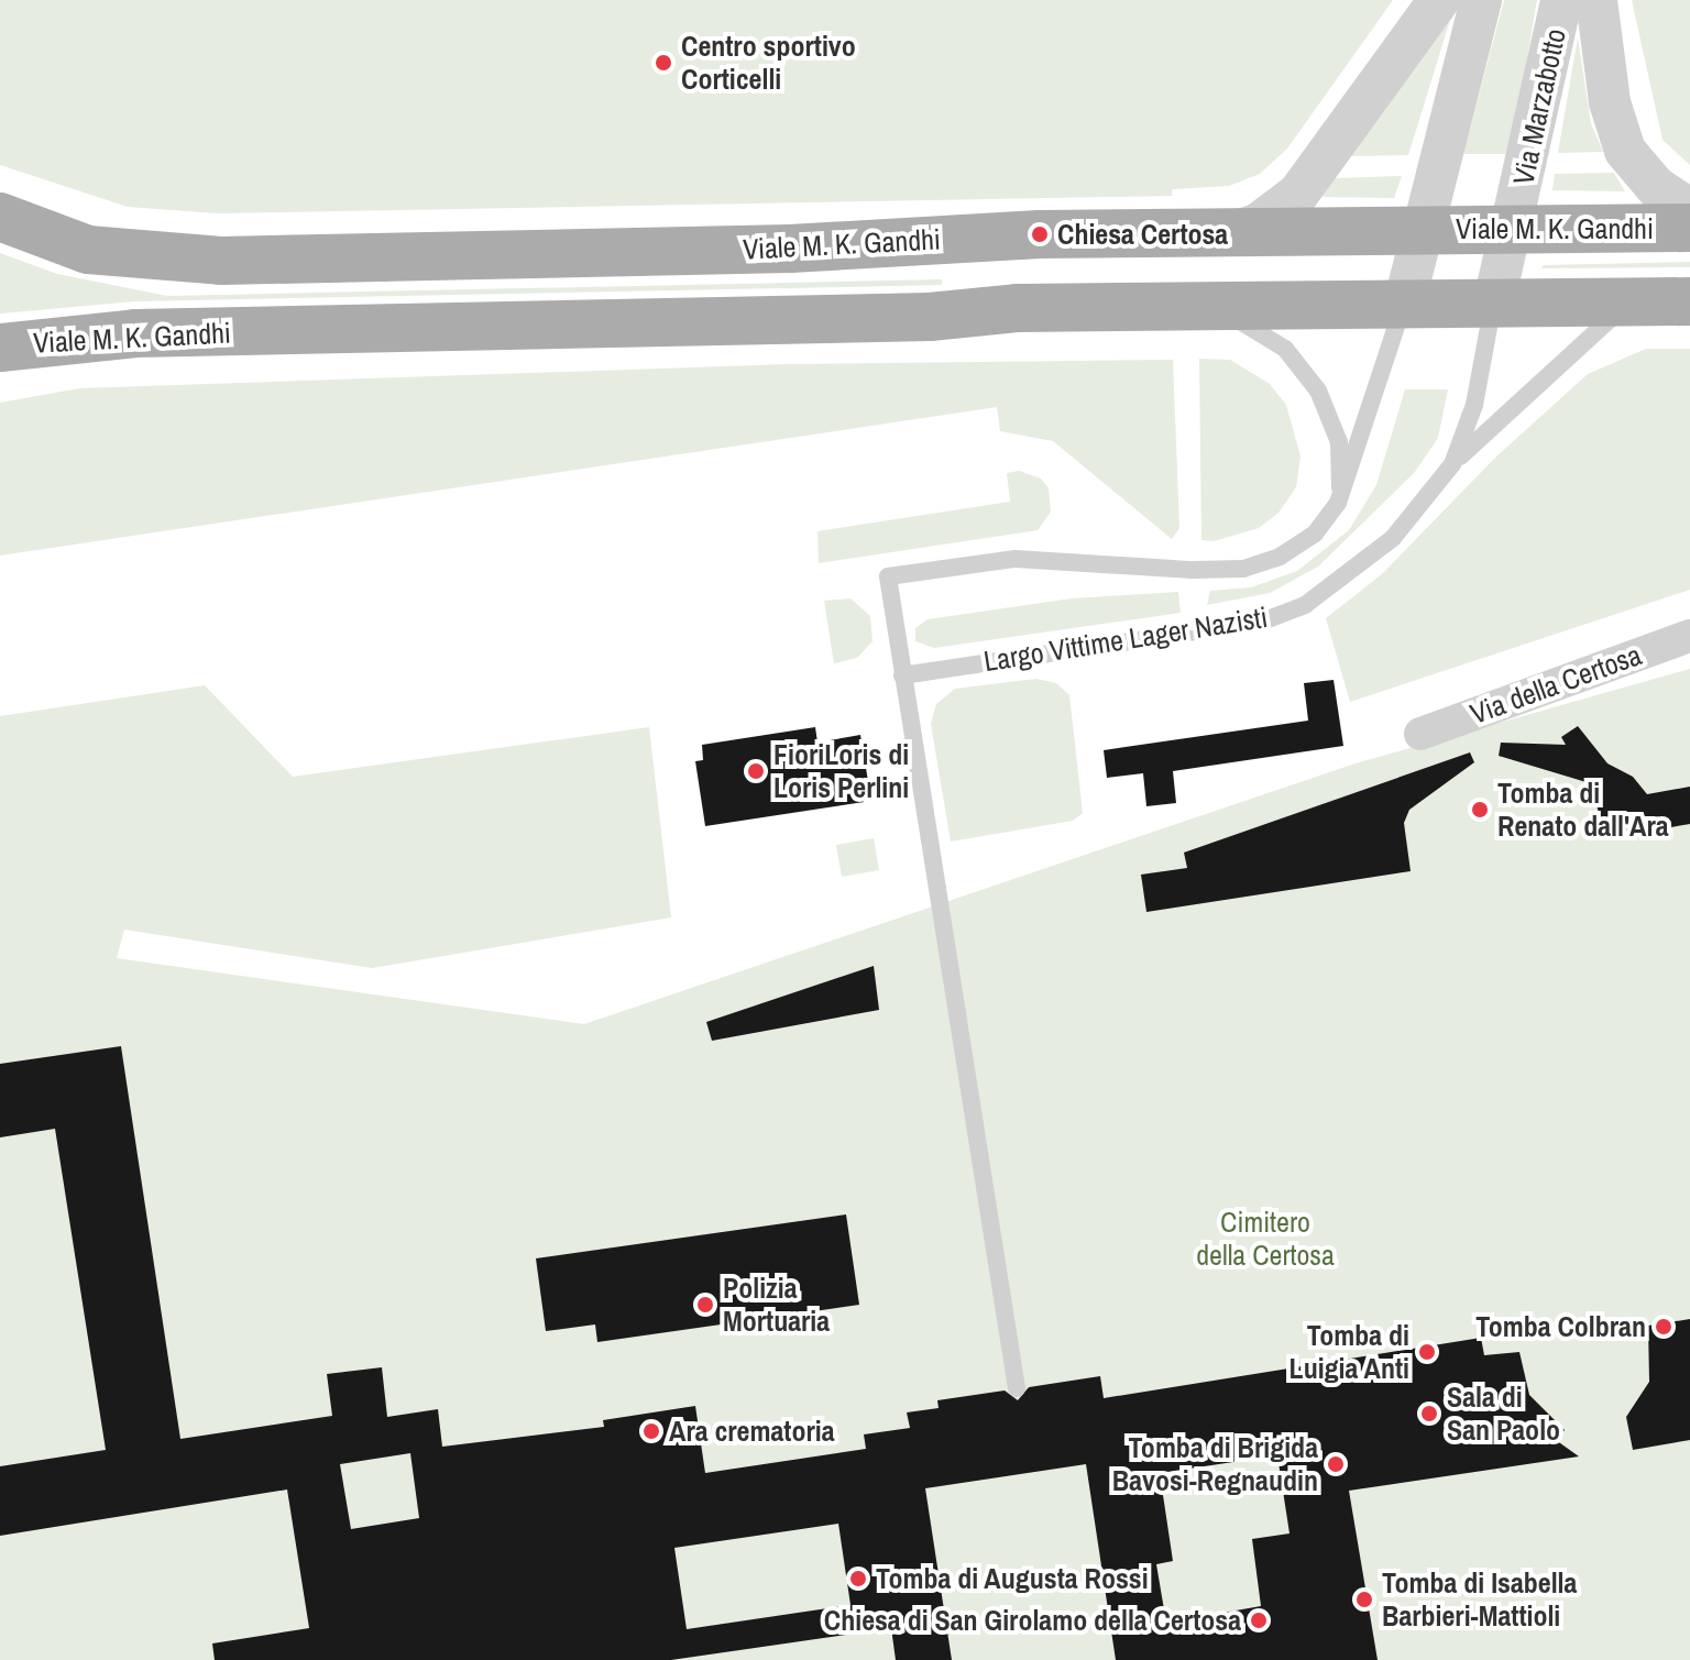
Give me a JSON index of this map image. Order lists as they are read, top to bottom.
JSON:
{
  "streets": {
    "main road": ["Viale M. K. Gandhi"],
    "street": ["Via Marzabotto", "Via della Certosa"],
    "lane": ["Largo Vittime Lager Nazisti"]
  },
  "crossings": [
    ["Via Marzabotto", "Viale M. K. Gandhi"],
    ["Via Marzabotto", "Largo Vittime Lager Nazisti"],
    ["Viale M. K. Gandhi", "Largo Vittime Lager Nazisti"]
  ],
  "parks": ["Cimitero della Certosa"],
  "places": [
    "Centro sportivo Corticelli",
    "Chiesa Certosa",
    "FioriLoris di Loris Perlini",
    "Tomba di Renato dall'Ara",
    "Polizia Mortuaria",
    "Tomba Colbran",
    "Tomba di Luigia Anti",
    "Sala di San Paolo",
    "Ara crematoria",
    "Tomba di Brigida Bavosi-Regnaudin",
    "Tomba di Augusta Rossi",
    "Tomba di Isabella Barbieri-Mattioli",
    "Chiesa di San Girolamo della Certosa"
  ]
}
